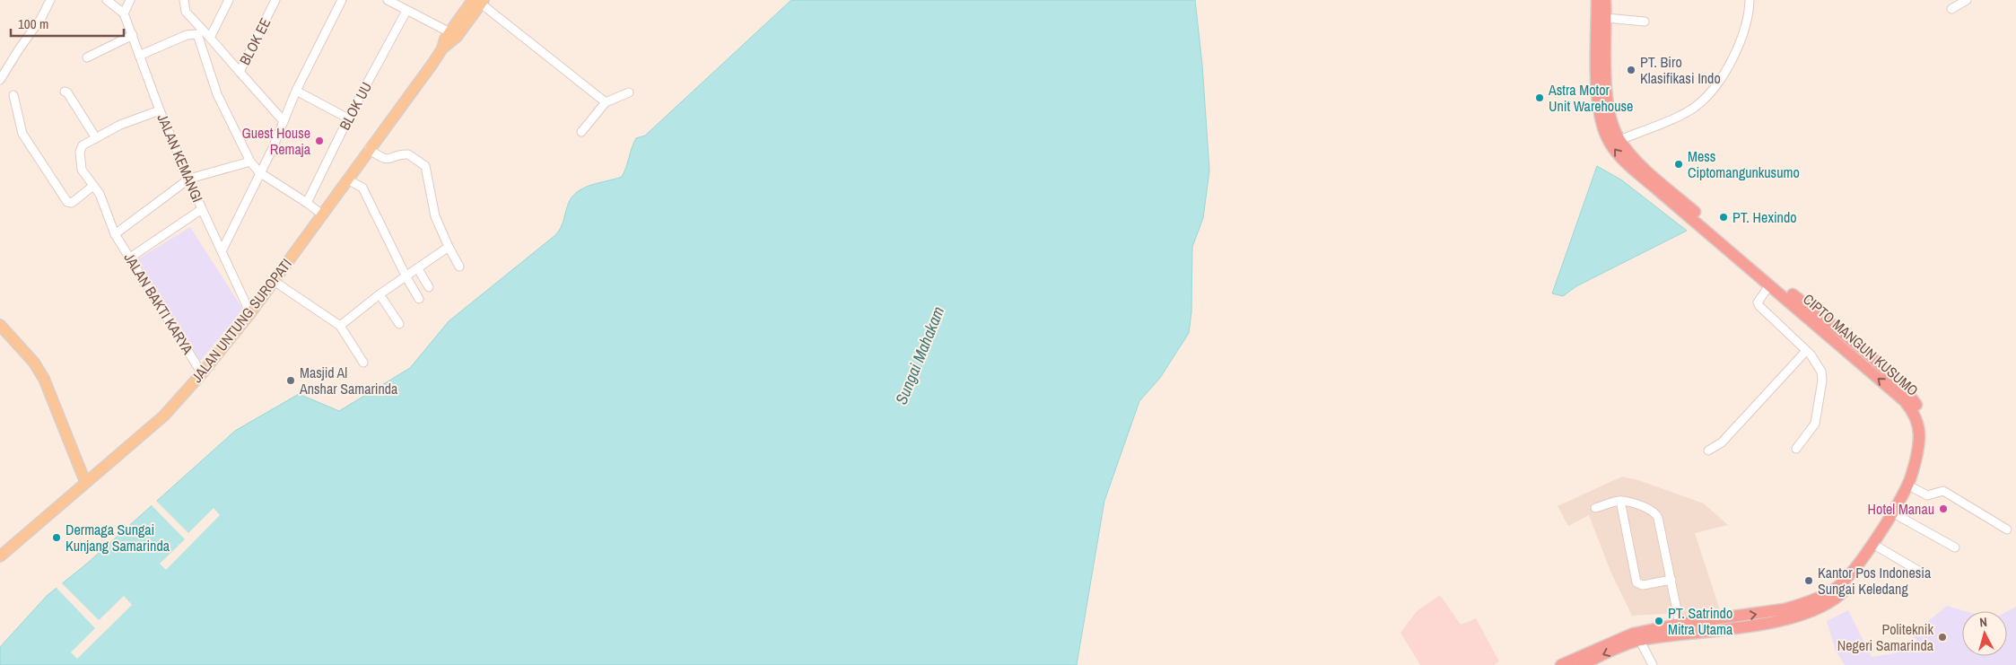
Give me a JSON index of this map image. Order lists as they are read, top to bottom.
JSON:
{
  "streets": {
    "highway": ["CIPTO MANGUN KUSUMO"],
    "main road": ["JALAN UNTUNG SUROPATI"],
    "street": [
      "BLOK EE",
      "BLOK UU",
      "JALAN KEMANGI",
      "JALAN BAKTI KARYA"
    ]
  },
  "crossings": [
    ["JALAN KEMANGI", "JALAN UNTUNG SUROPATI"],
    ["JALAN BAKTI KARYA", "JALAN UNTUNG SUROPATI"]
  ],
  "water": ["Sungai Mahakam"],
  "places": [
    "PT. Biro Klasifikasi Indo",
    "Astra Motor Unit Warehouse",
    "Guest House Remaja",
    "Mess Ciptomangunkusumo",
    "PT. Hexindo",
    "Masjid Al Anshar Samarinda",
    "Hotel Manau",
    "Dermaga Sungai Kunjang Samarinda",
    "Kantor Pos Indonesia Sungai Keledang",
    "PT. Satrindo Mitra Utama",
    "Politeknik Negeri Samarinda"
  ],
  "scale_bar": "100 m",
  "north": "top"
}
